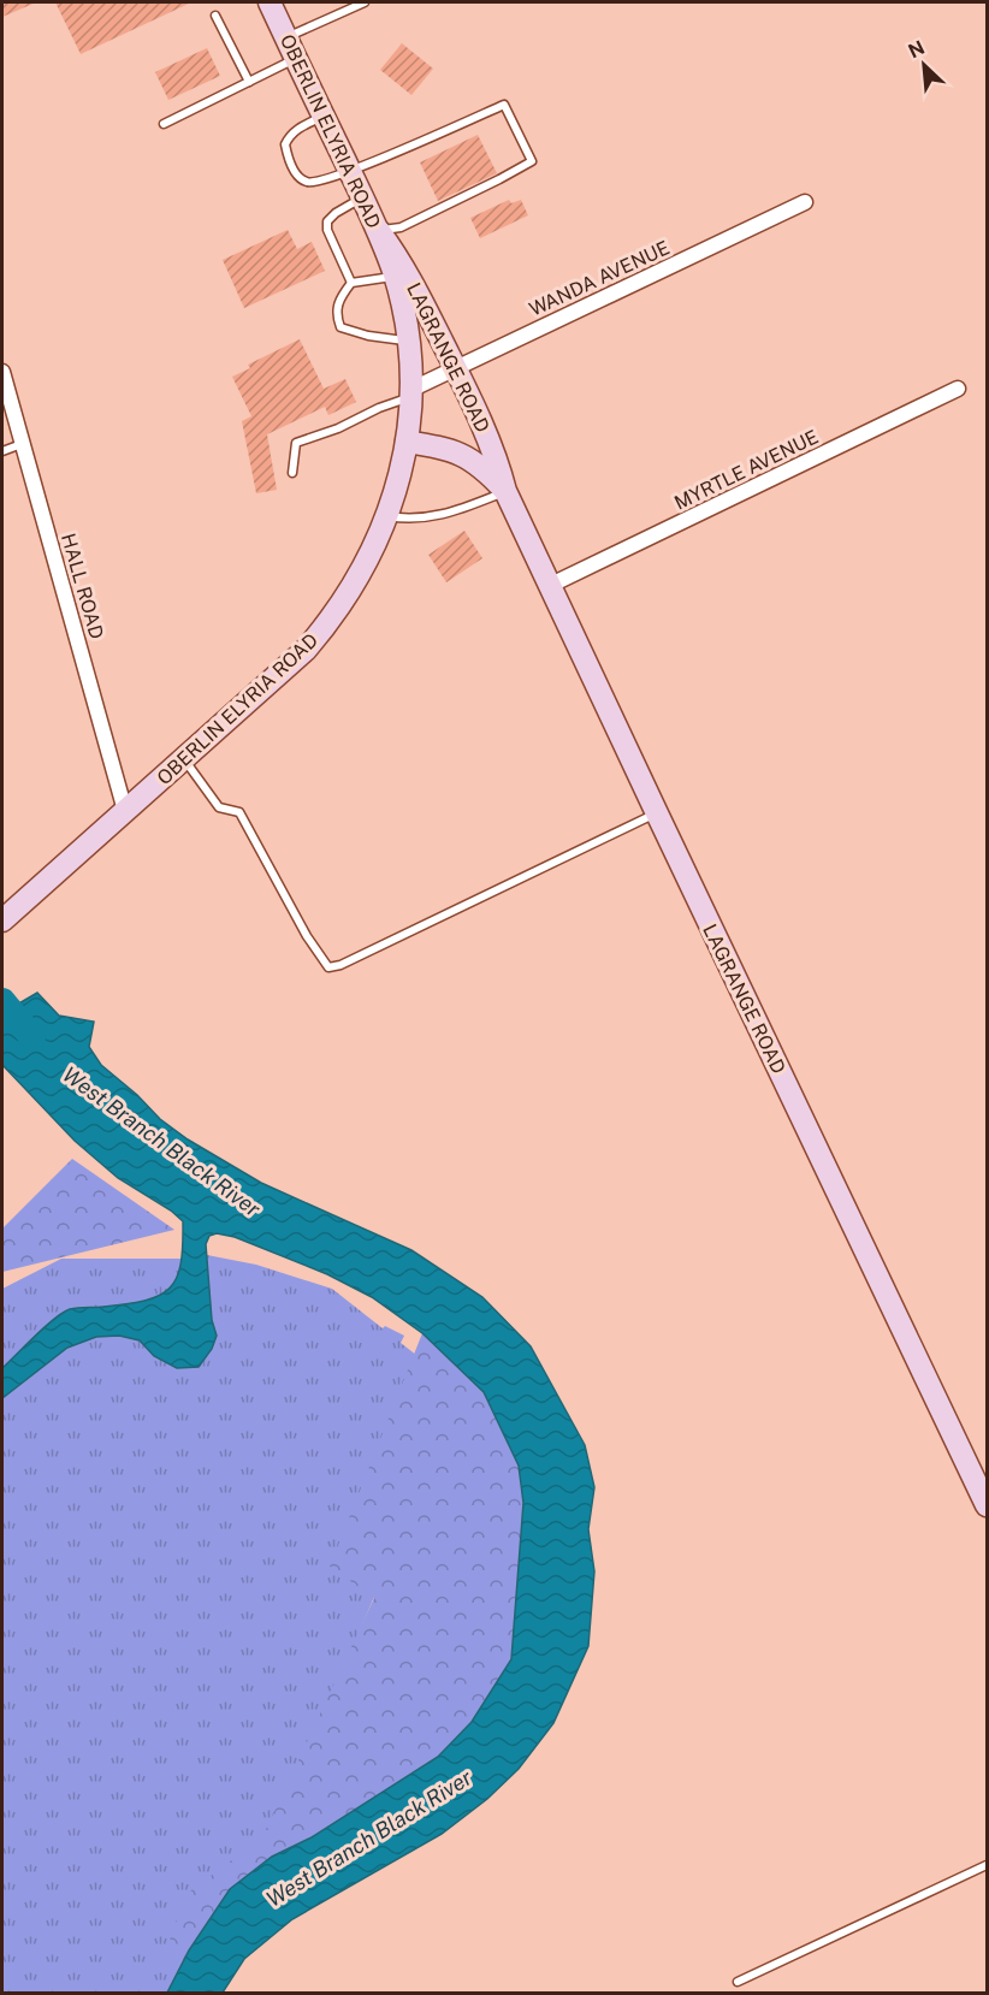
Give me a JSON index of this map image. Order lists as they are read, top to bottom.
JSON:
{
  "streets": {
    "main road": ["OBERLIN ELYRIA ROAD", "LAGRANGE ROAD"],
    "street": ["WANDA AVENUE", "MYRTLE AVENUE", "HALL ROAD"]
  },
  "crossings": [
    ["OBERLIN ELYRIA ROAD", "WANDA AVENUE"],
    ["OBERLIN ELYRIA ROAD", "LAGRANGE ROAD"],
    ["OBERLIN ELYRIA ROAD", "HALL ROAD"],
    ["WANDA AVENUE", "LAGRANGE ROAD"],
    ["LAGRANGE ROAD", "MYRTLE AVENUE"]
  ],
  "water": ["West Branch Black River"],
  "north": "top left"
}
